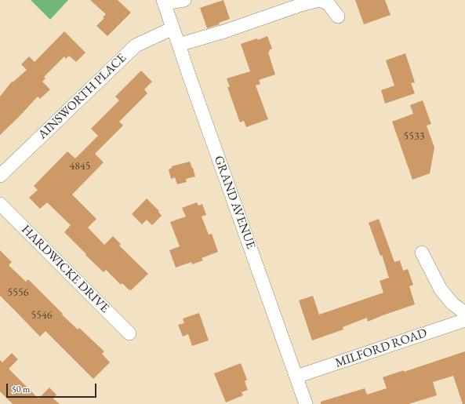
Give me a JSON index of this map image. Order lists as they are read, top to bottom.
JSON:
{
  "streets": {
    "street": [
      "AINSWORTH PLACE",
      "GRAND AVENUE",
      "HARDWICKE DRIVE",
      "MILFORD ROAD"
    ]
  },
  "crossings": [
    ["AINSWORTH PLACE", "GRAND AVENUE"],
    ["GRAND AVENUE", "MILFORD ROAD"]
  ],
  "house_numbers": [
    "5533",
    "4845",
    "5556",
    "5546"
  ],
  "scale_bar": "50 m"
}
